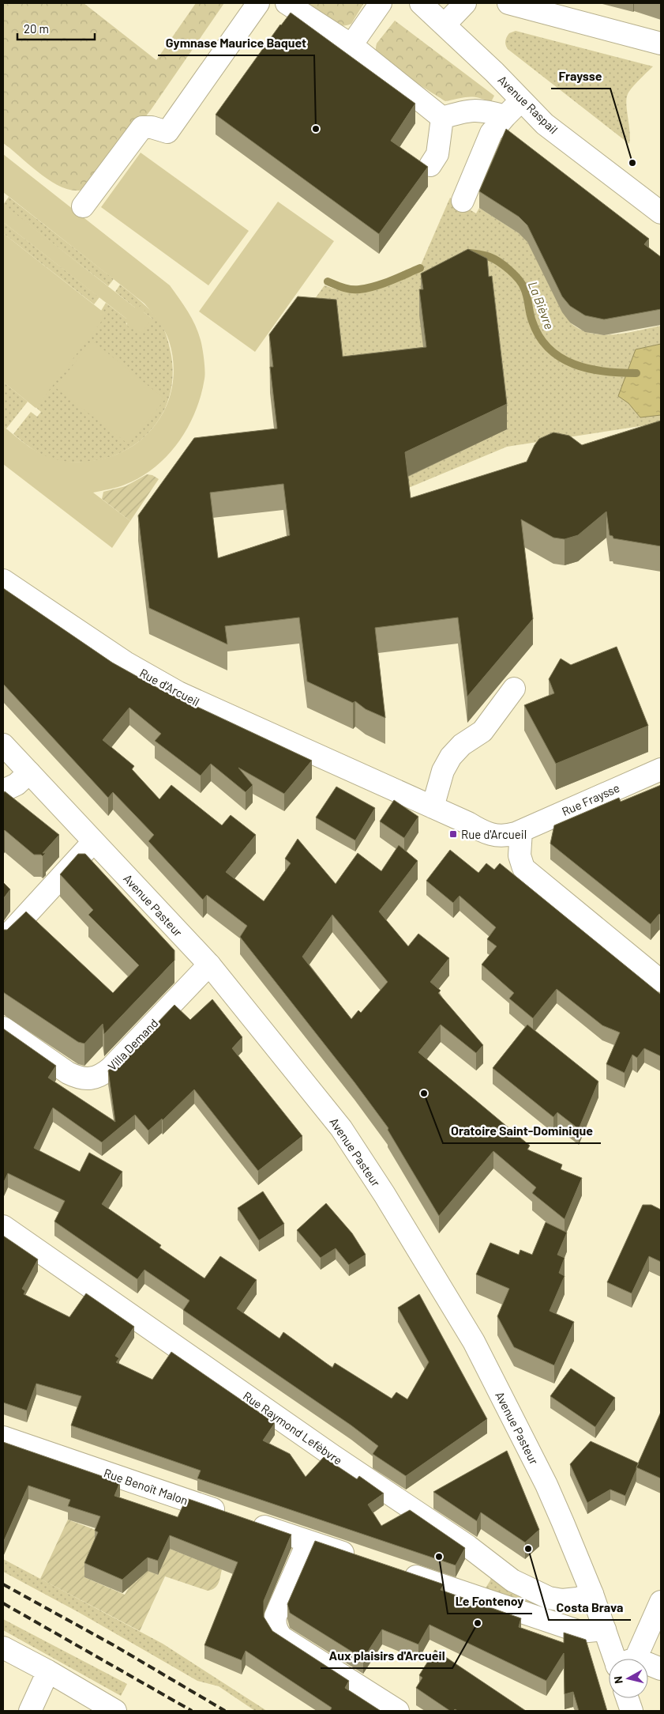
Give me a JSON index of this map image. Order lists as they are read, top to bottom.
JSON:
{
  "streets": {
    "street": [
      "Avenue Raspail",
      "Rue d'Arcueil",
      "Rue Fraysse",
      "Avenue Pasteur",
      "Villa Demand",
      "Rue Raymond Lefèbvre",
      "Rue Benoît Malon"
    ]
  },
  "crossings": [
    ["Rue d'Arcueil", "Rue Fraysse"],
    ["Avenue Pasteur", "Villa Demand"],
    ["Avenue Pasteur", "Rue Raymond Lefèbvre"]
  ],
  "water": ["La Bièvre"],
  "places": {
    "other": [
      "Gymnase Maurice Baquet",
      "Fraysse",
      "Oratoire Saint-Dominique",
      "Costa Brava",
      "Le Fontenoy",
      "Aux plaisirs d'Arcueil"
    ],
    "transit": ["Rue d'Arcueil"]
  },
  "scale_bar": "20 m",
  "north": "left"
}
